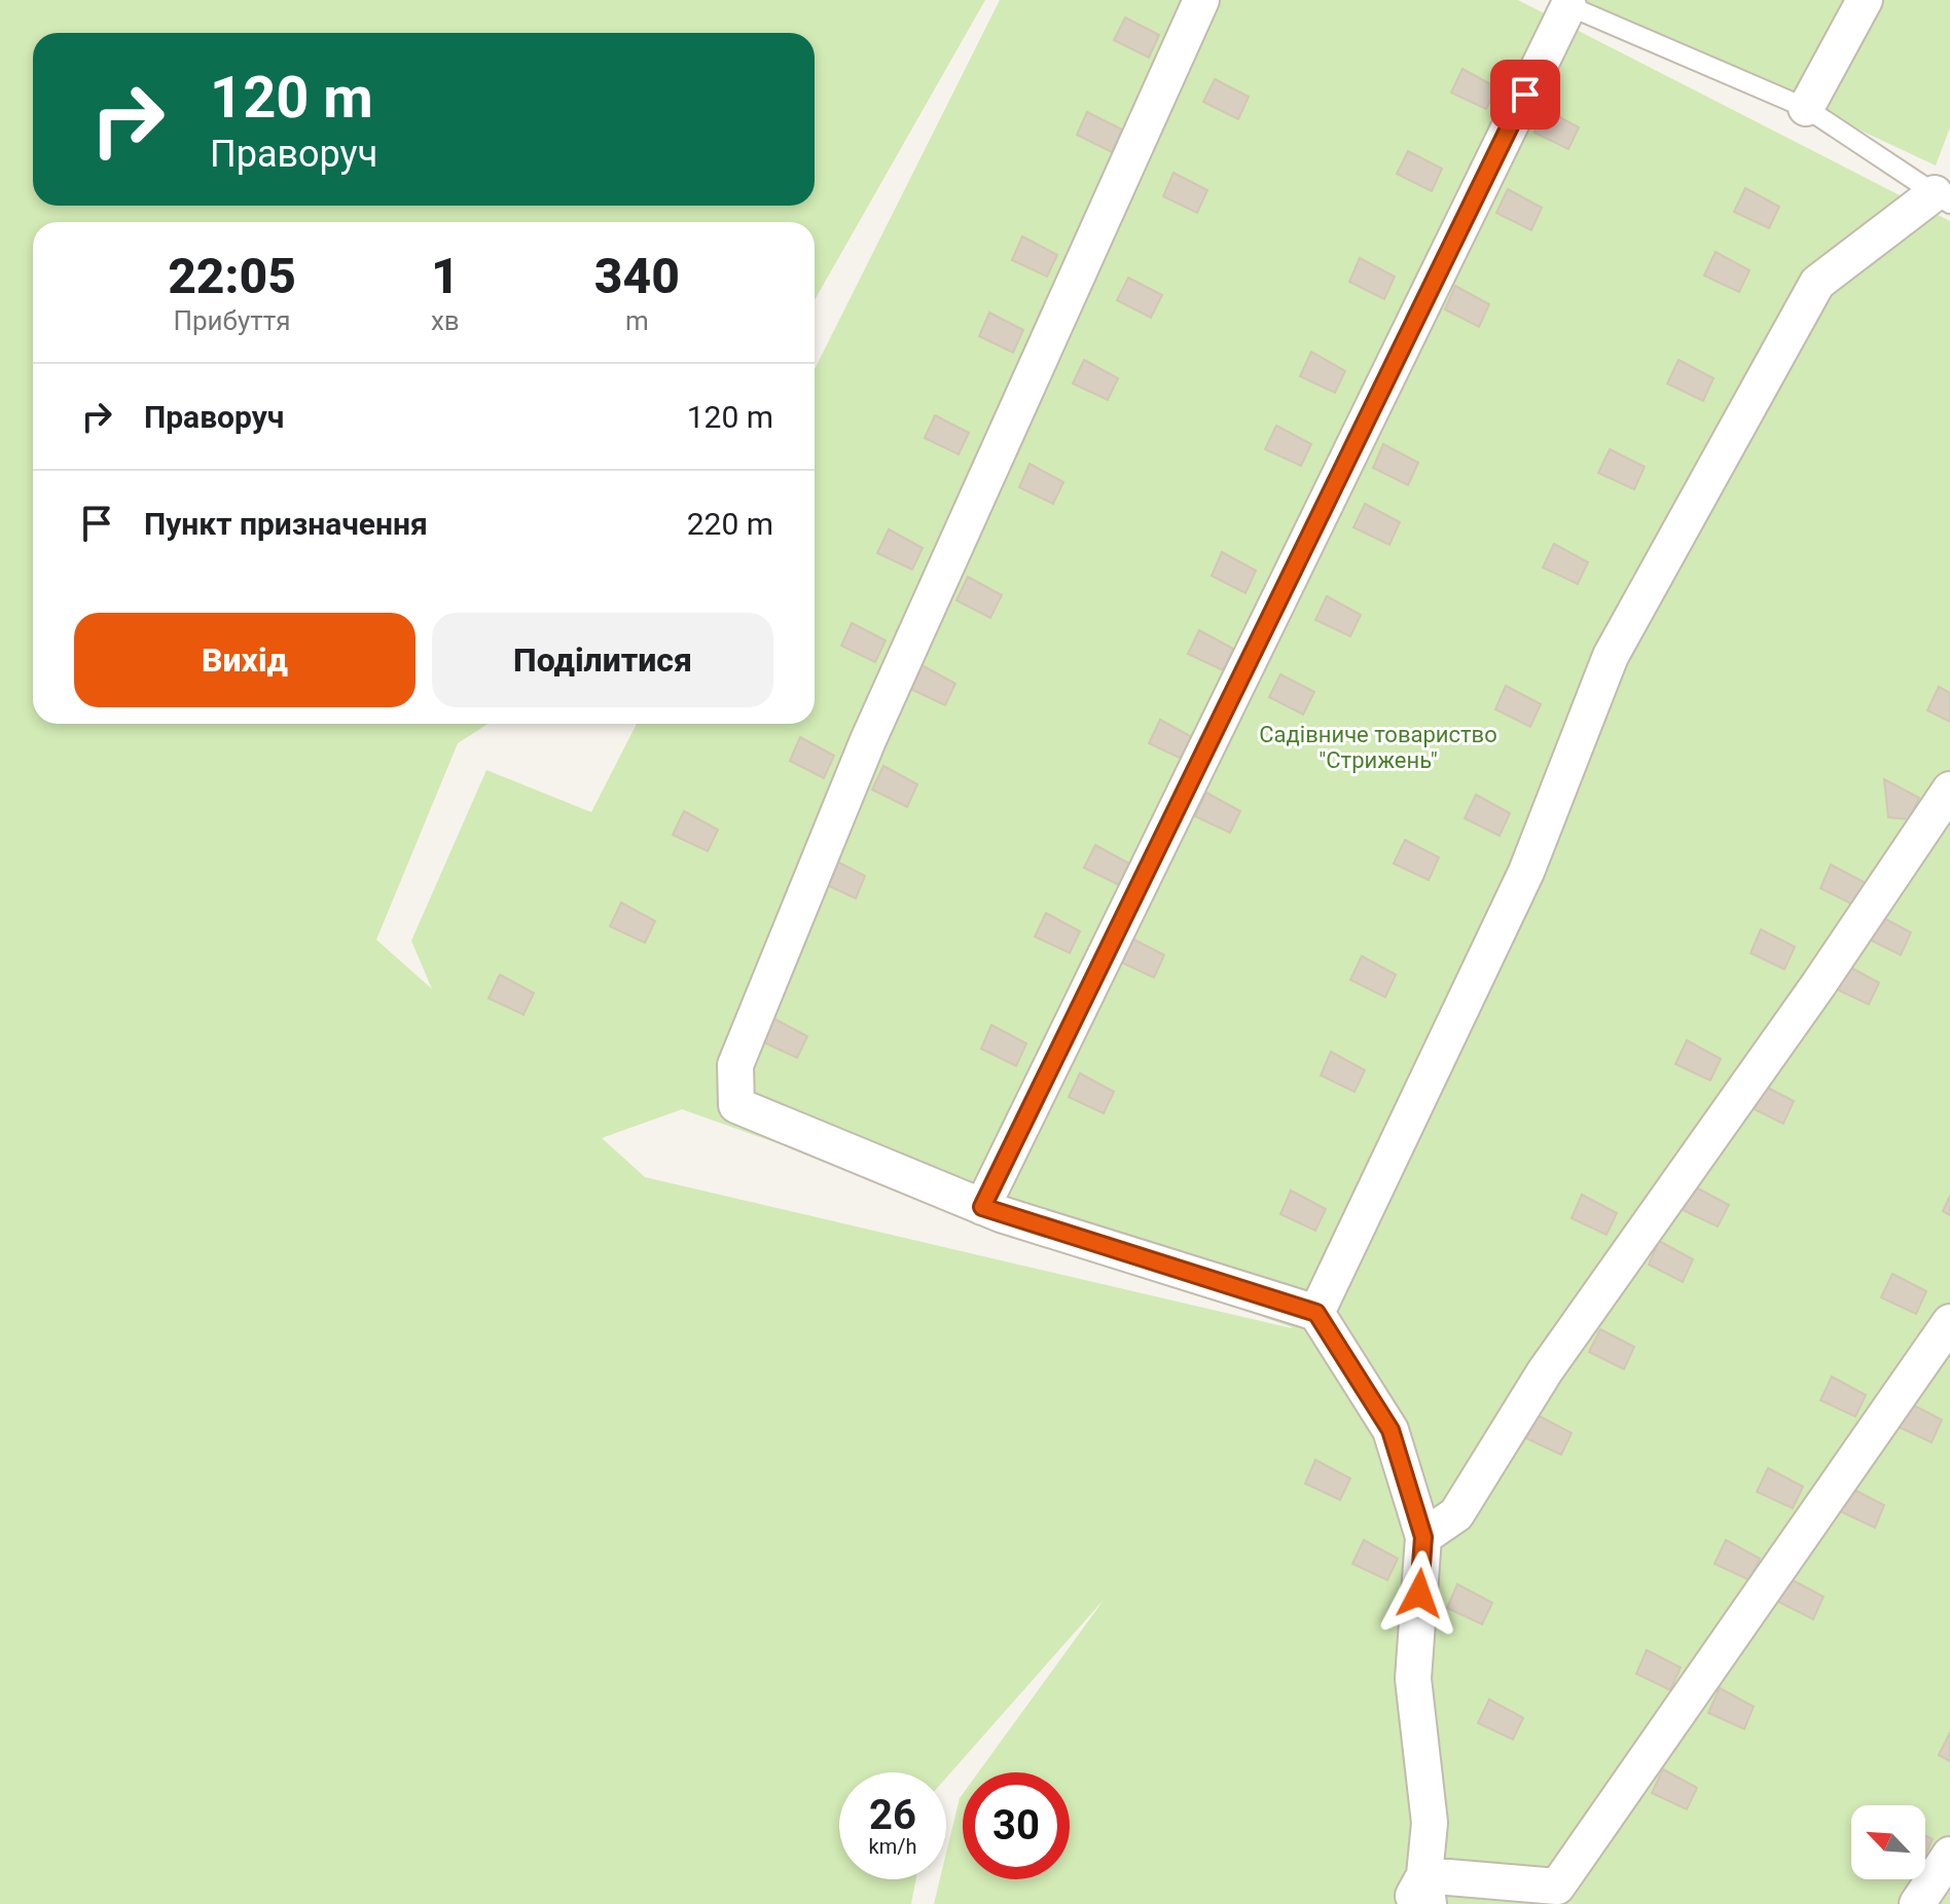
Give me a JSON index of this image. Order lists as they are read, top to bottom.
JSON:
{
  "parks": ["Садівниче товариство \"Стрижень\""],
  "north": "top left",
  "page": {
    "turn": ["120 m", "Праворуч"],
    "eta": [
      "22:05",
      "Прибуття",
      "1",
      "хв",
      "340",
      "m"
    ],
    "list": [
      {
        "name": "Праворуч",
        "value": "120 m"
      },
      {
        "name": "Пункт призначення",
        "value": "220 m"
      }
    ],
    "buttons": ["Вихід", "Поділитися"],
    "speed": "26 km/h",
    "limit": "30"
  }
}
